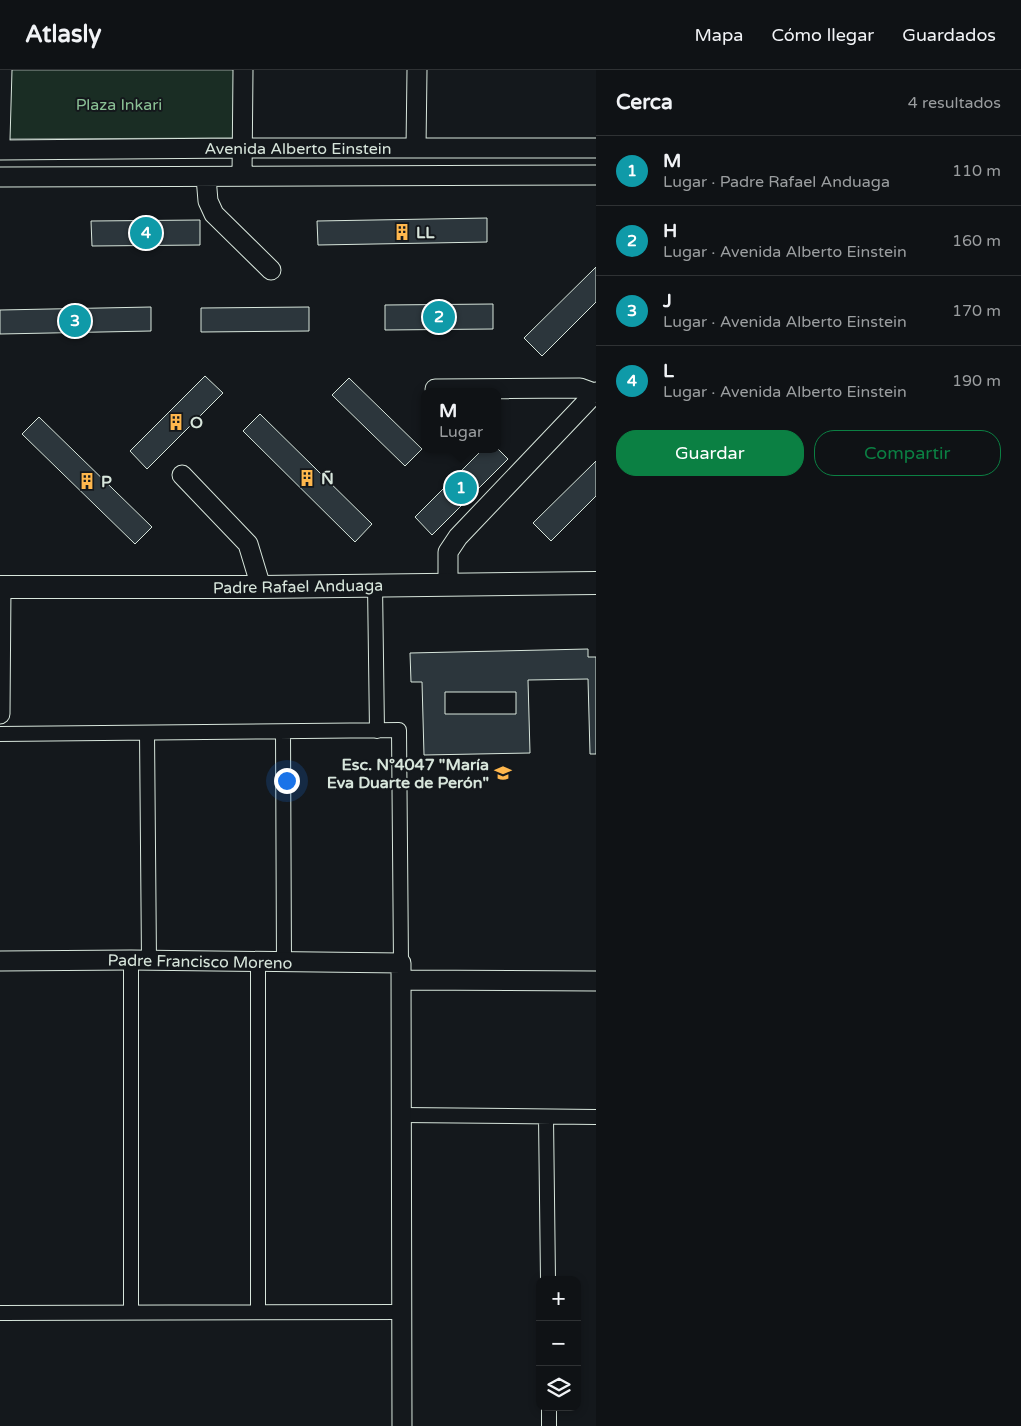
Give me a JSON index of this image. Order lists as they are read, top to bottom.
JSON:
{
  "streets": {
    "street": ["Avenida Alberto Einstein", "Padre Rafael Anduaga", "Padre Francisco Moreno"]
  },
  "parks": ["Plaza Inkari"],
  "places": {
    "building": [
      "LL",
      "O",
      "Ñ",
      "P"
    ],
    "school or university": ["Esc. N°4047 \"María Eva Duarte de Perón\""]
  },
  "page": {
    "header": "Atlasly",
    "nav": ["Mapa", "Cómo llegar", "Guardados"],
    "heading": ["Cerca", "4 resultados"],
    "list": [
      {
        "mark": "1",
        "name": "M",
        "note": "Lugar · Padre Rafael Anduaga",
        "value": "110 m"
      },
      {
        "mark": "2",
        "name": "H",
        "note": "Lugar · Avenida Alberto Einstein",
        "value": "160 m"
      },
      {
        "mark": "3",
        "name": "J",
        "note": "Lugar · Avenida Alberto Einstein",
        "value": "170 m"
      },
      {
        "mark": "4",
        "name": "L",
        "note": "Lugar · Avenida Alberto Einstein",
        "value": "190 m"
      }
    ],
    "pins": [
      "4",
      "2",
      "3",
      "1"
    ],
    "popup": ["M", "Lugar"],
    "buttons": ["Guardar", "Compartir"],
    "map_buttons": ["+", "−"]
  }
}
